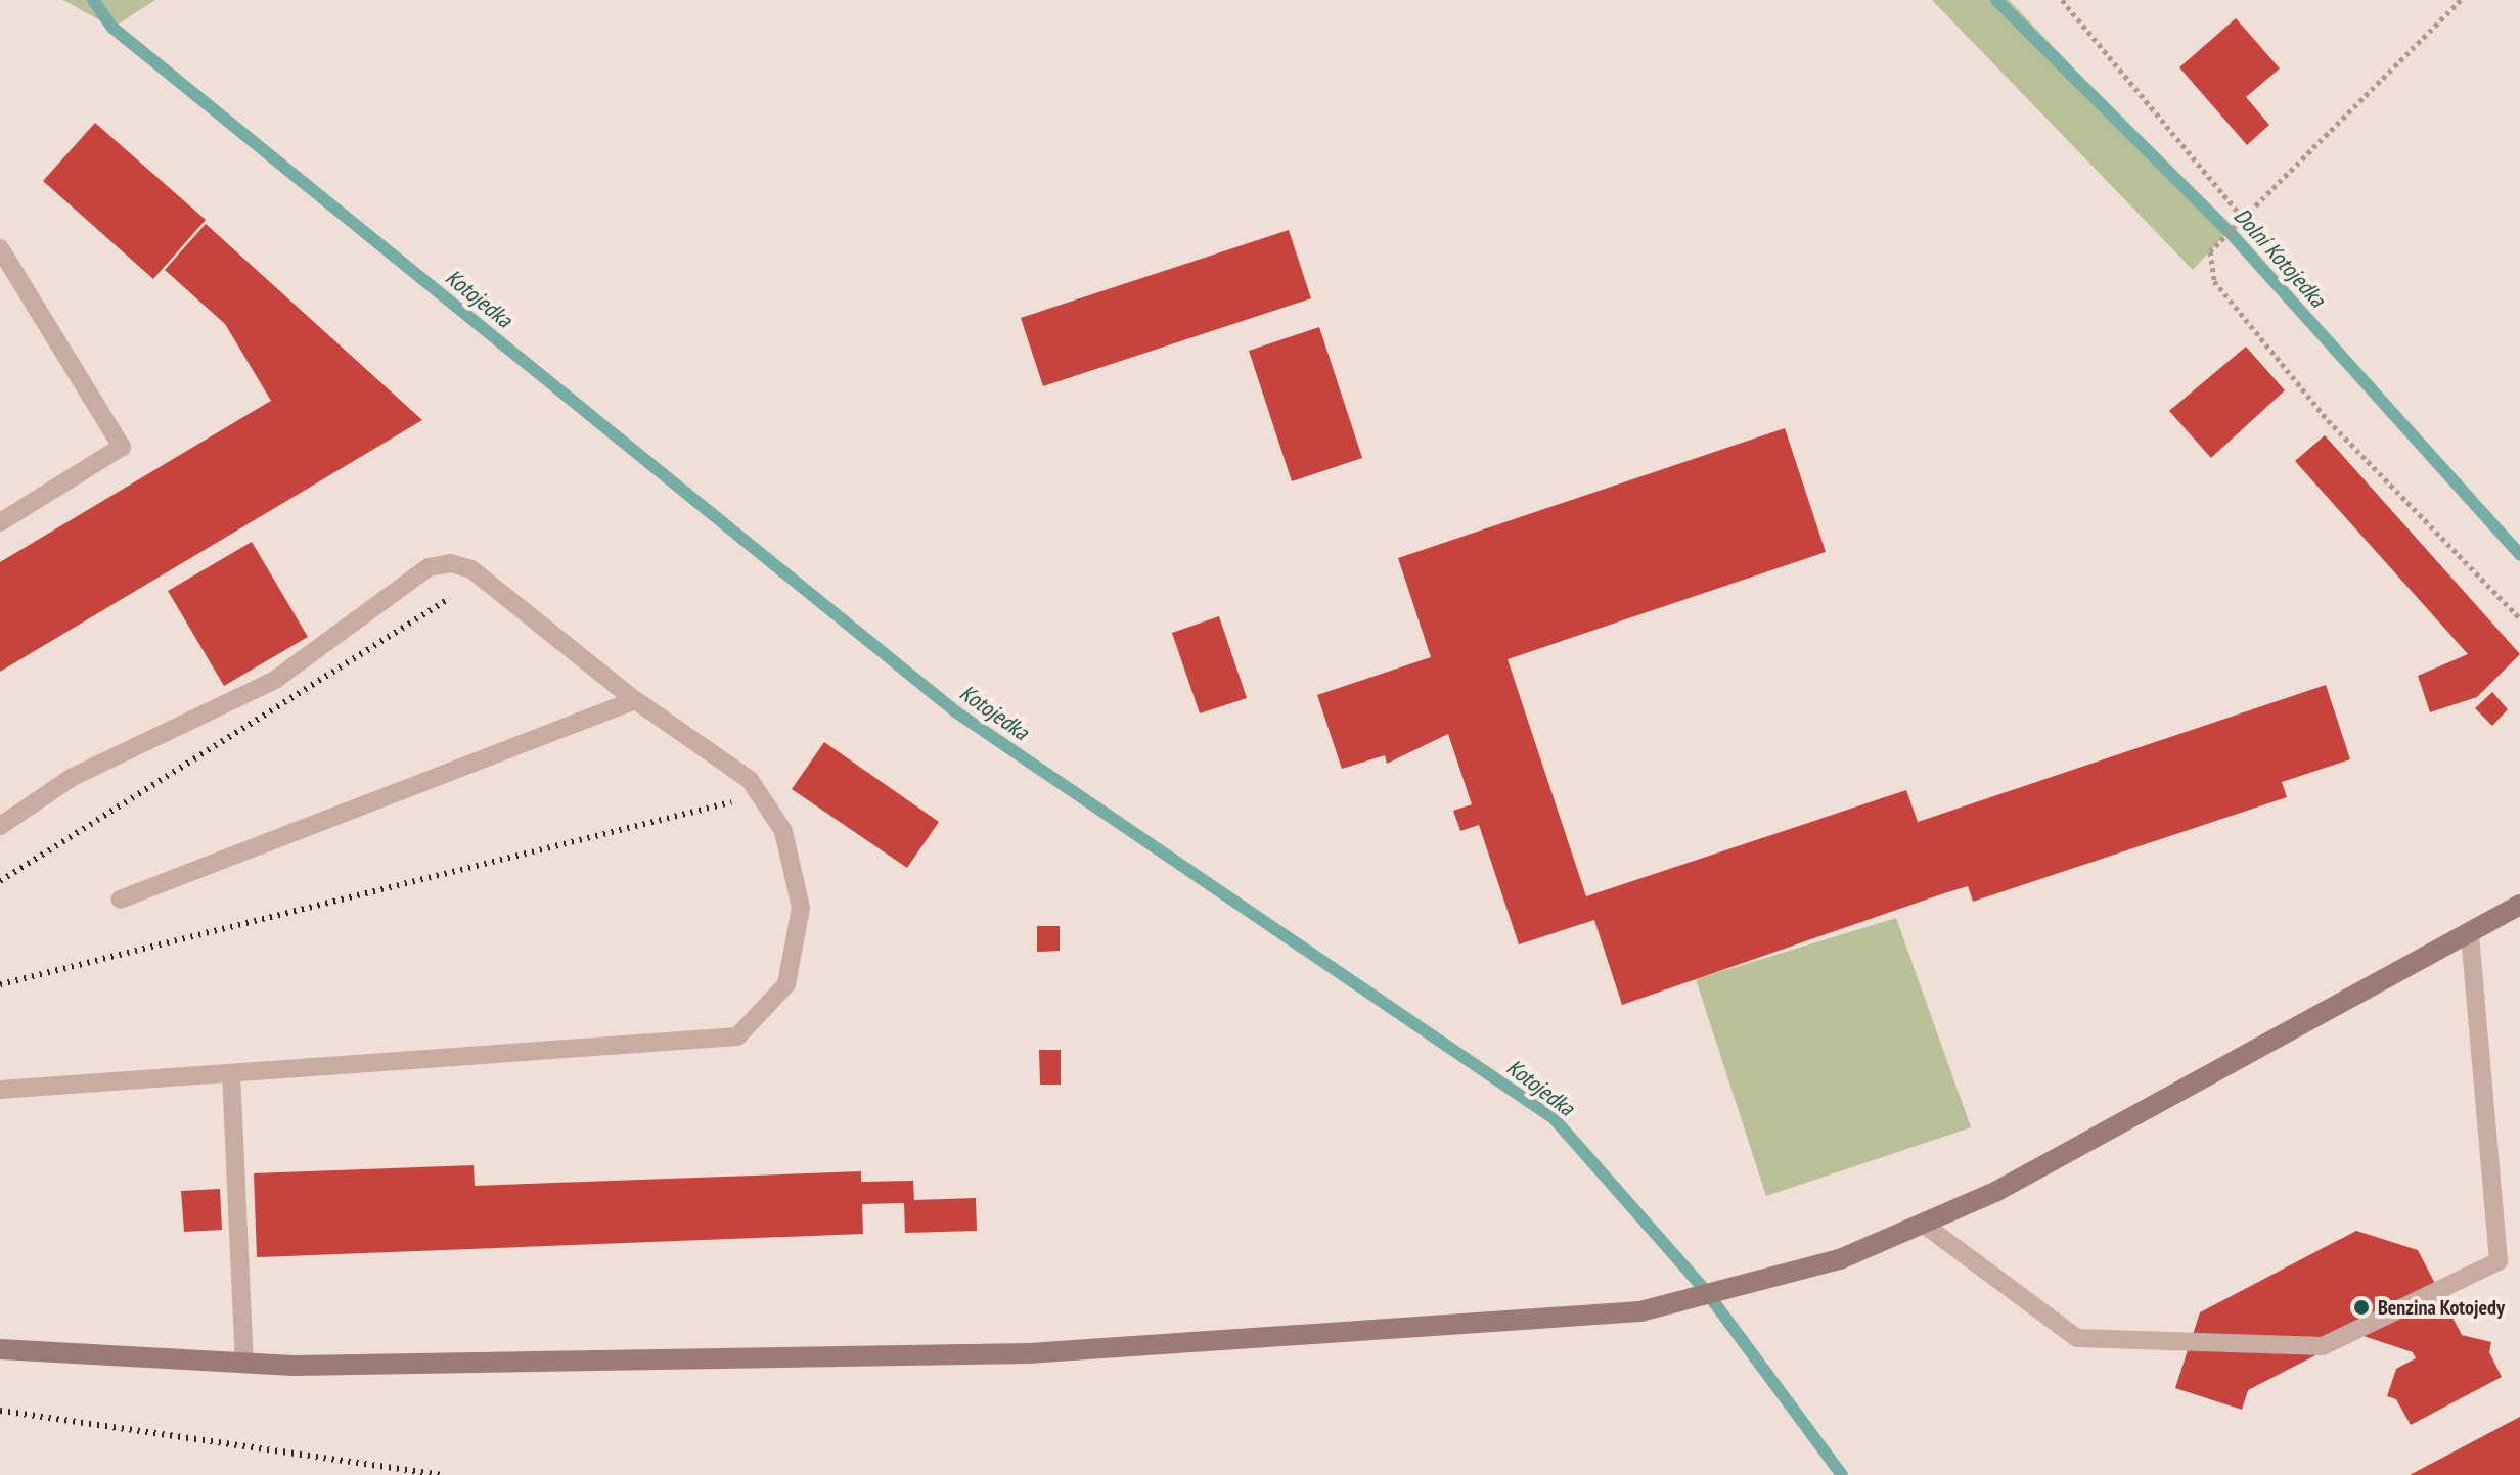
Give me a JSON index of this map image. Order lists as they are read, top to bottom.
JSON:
{
  "water": ["Dolní Kotojedka", "Kotojedka"],
  "places": ["Benzina Kotojedy"]
}
